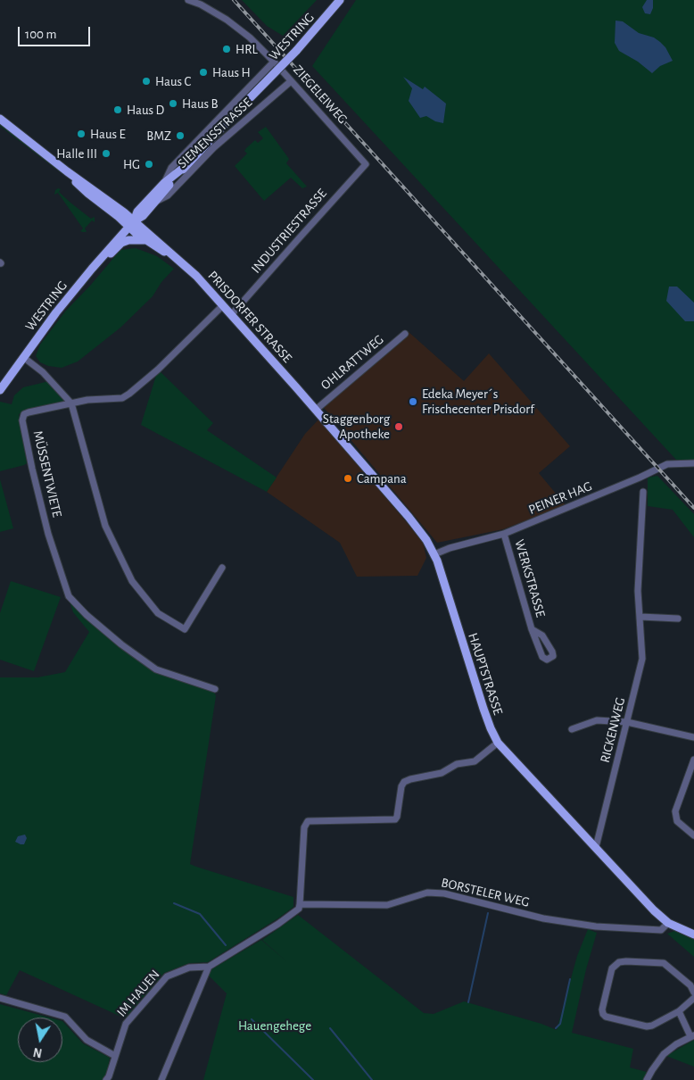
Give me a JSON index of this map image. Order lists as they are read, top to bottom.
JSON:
{
  "streets": {
    "main road": ["WESTRING", "PRISDORFER STRASSE", "HAUPTSTRASSE"],
    "street": [
      "ZIEGELEIWEG",
      "SIEMENSSTRASSE",
      "INDUSTRIESTRASSE",
      "OHLRATTWEG",
      "MÜSSENTWIETE",
      "PEINER HAG",
      "WERKSTRASSE",
      "RICKENWEG",
      "BORSTELER WEG",
      "IM HAUEN"
    ]
  },
  "crossings": [
    ["WESTRING", "SIEMENSSTRASSE"],
    ["WESTRING", "PRISDORFER STRASSE"],
    ["ZIEGELEIWEG", "SIEMENSSTRASSE"],
    ["ZIEGELEIWEG", "INDUSTRIESTRASSE"],
    ["INDUSTRIESTRASSE", "PRISDORFER STRASSE"],
    ["PRISDORFER STRASSE", "MÜSSENTWIETE"],
    ["PRISDORFER STRASSE", "HAUPTSTRASSE"],
    ["OHLRATTWEG", "HAUPTSTRASSE"],
    ["PEINER HAG", "WERKSTRASSE"],
    ["PEINER HAG", "HAUPTSTRASSE"],
    ["HAUPTSTRASSE", "RICKENWEG"],
    ["HAUPTSTRASSE", "BORSTELER WEG"]
  ],
  "parks": ["Hauengehege"],
  "places": [
    "HRL",
    "Haus H",
    "Haus C",
    "Haus B",
    "Haus D",
    "Haus E",
    "BMZ",
    "Halle III",
    "HG",
    "Edeka Meyer´s Frischecenter Prisdorf",
    "Staggenborg Apotheke",
    "Campana"
  ],
  "scale_bar": "100 m",
  "north": "bottom"
}
